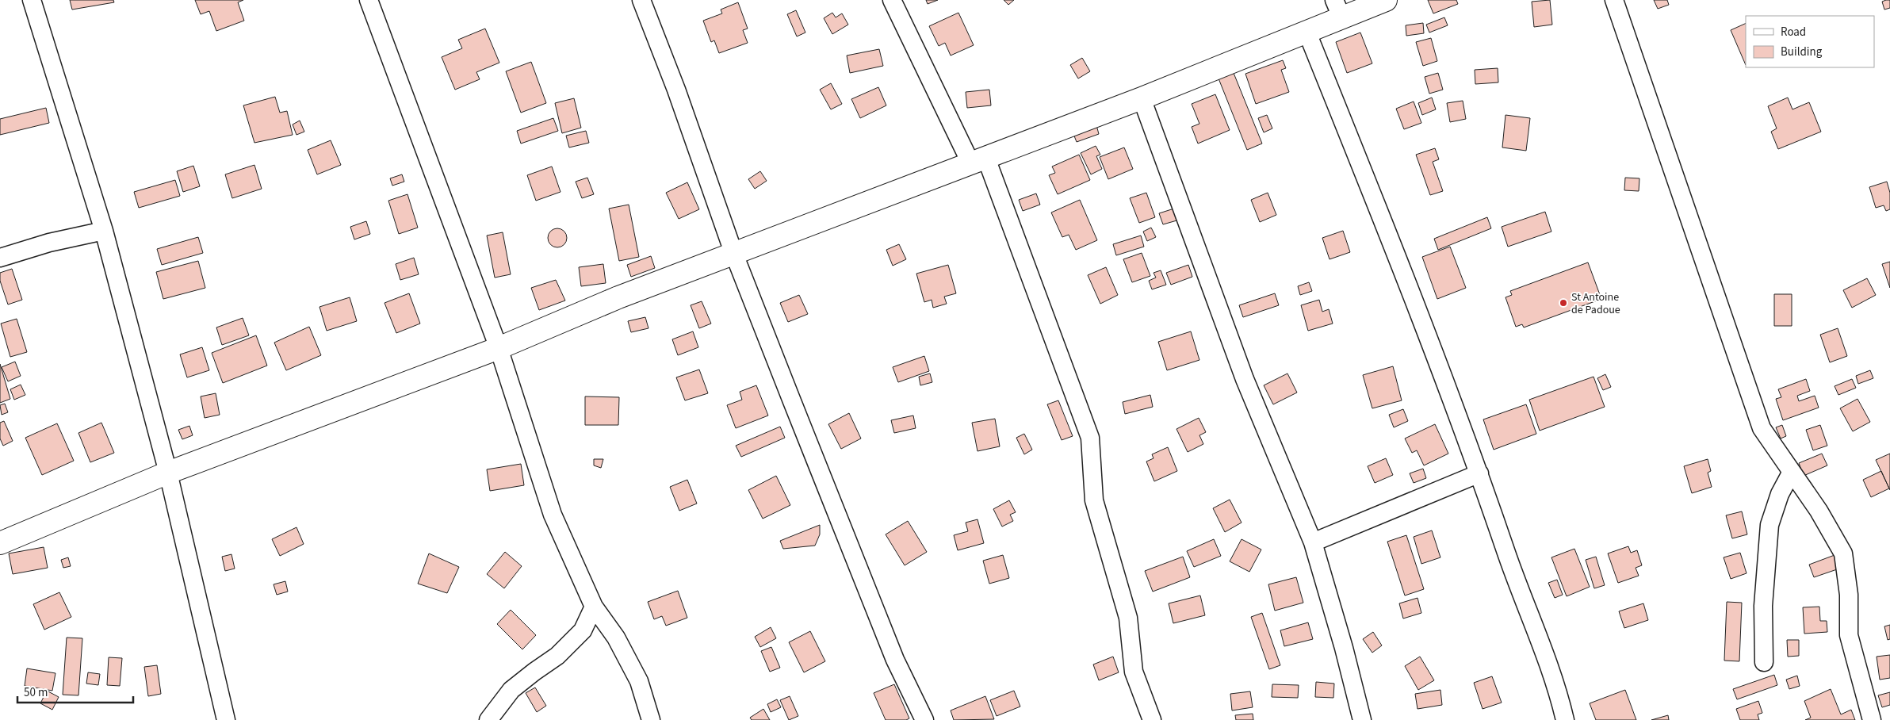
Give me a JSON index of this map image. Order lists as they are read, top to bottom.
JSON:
{
  "places": ["St Antoine de Padoue"],
  "legend": ["Road", "Building"],
  "scale_bar": "50 m"
}
